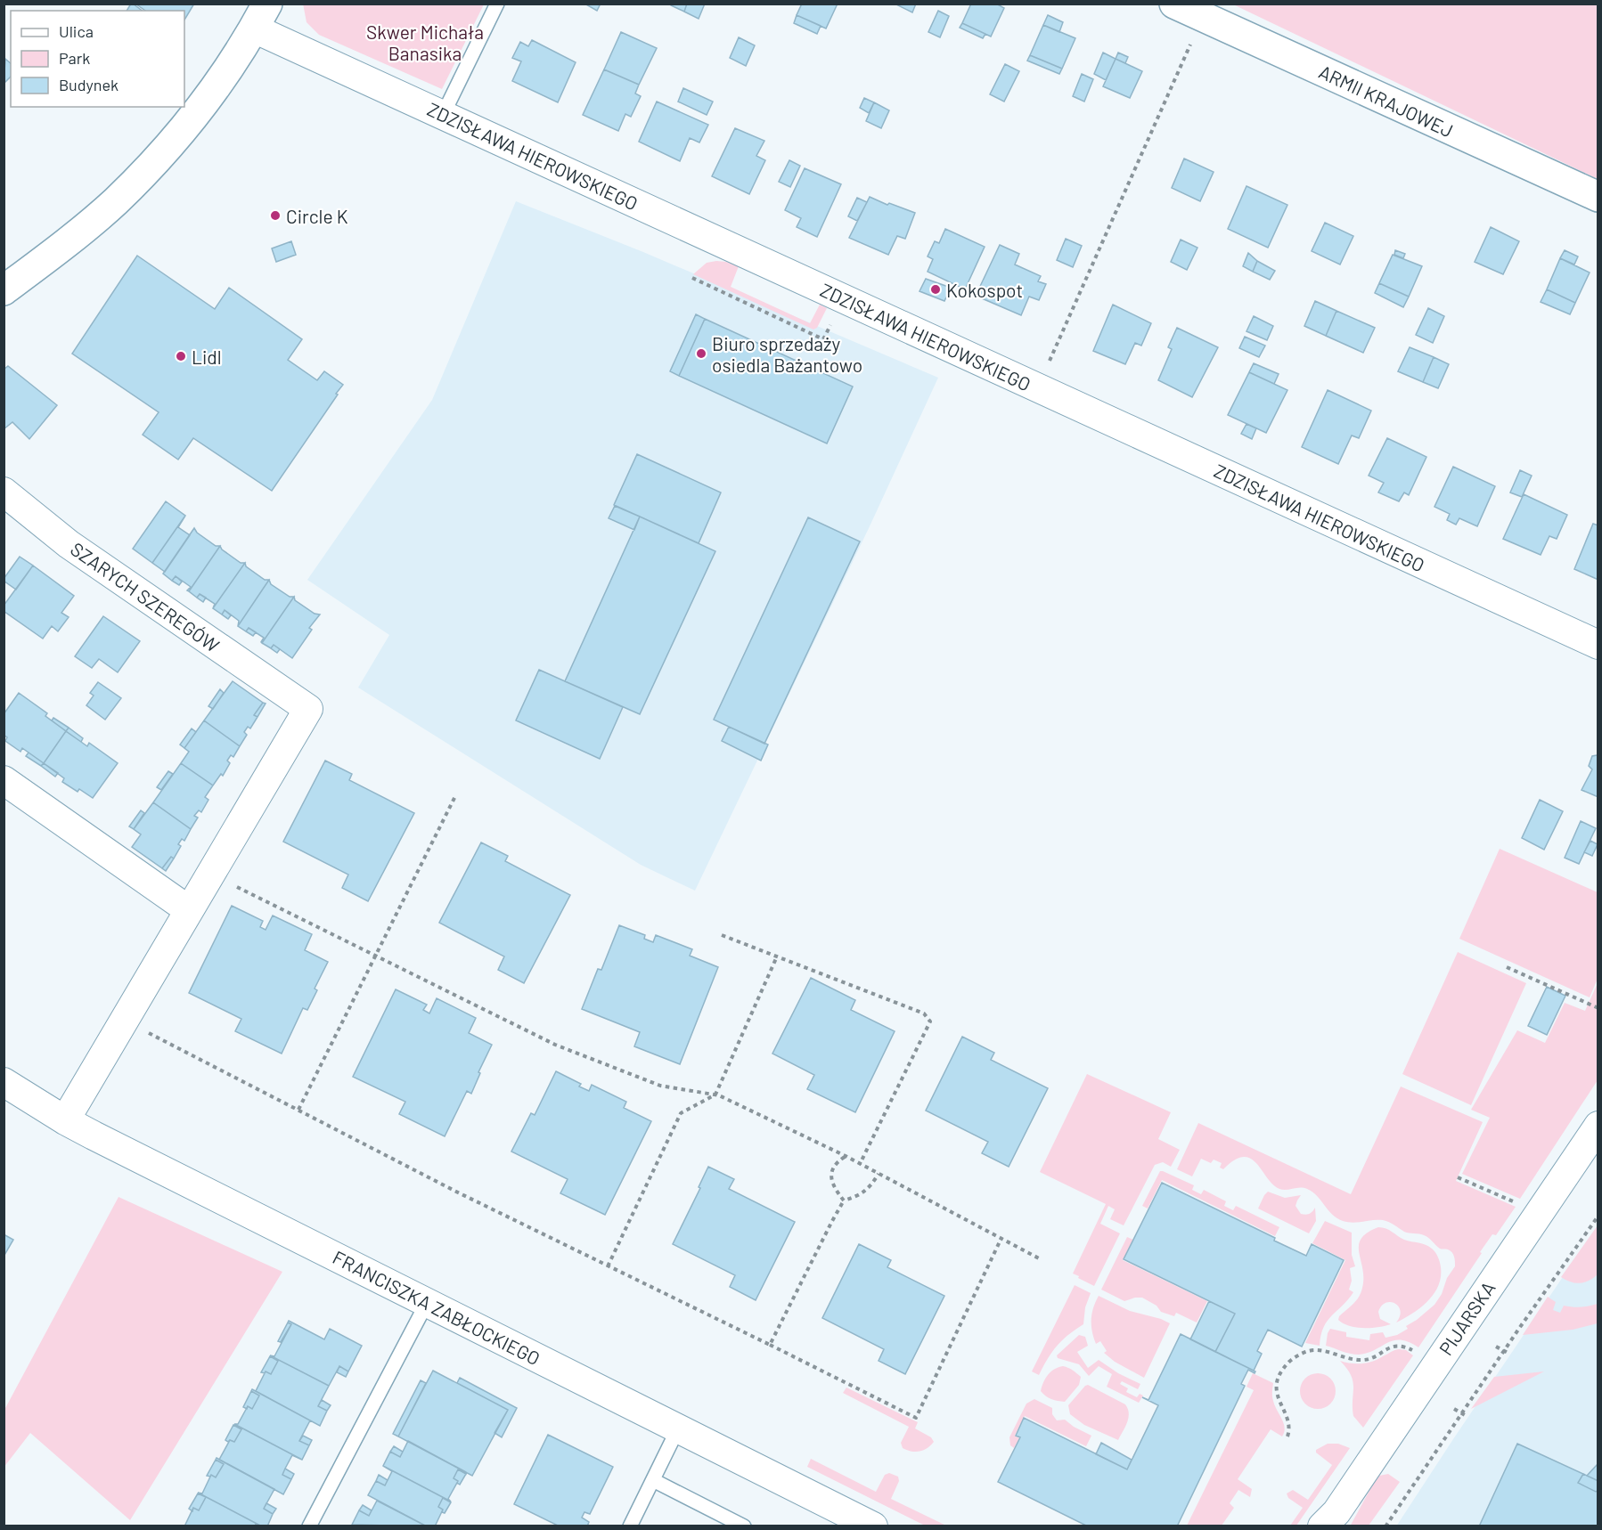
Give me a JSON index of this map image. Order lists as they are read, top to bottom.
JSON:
{
  "streets": {
    "street": [
      "ARMII KRAJOWEJ",
      "ZDZISŁAWA HIEROWSKIEGO",
      "SZARYCH SZEREGÓW",
      "FRANCISZKA ZABŁOCKIEGO",
      "PIJARSKA"
    ]
  },
  "parks": ["Skwer Michała Banasika"],
  "places": [
    "Circle K",
    "Kokospot",
    "Biuro sprzedaży osiedla Bażantowo",
    "Lidl"
  ],
  "legend": ["Ulica", "Park", "Budynek"]
}
